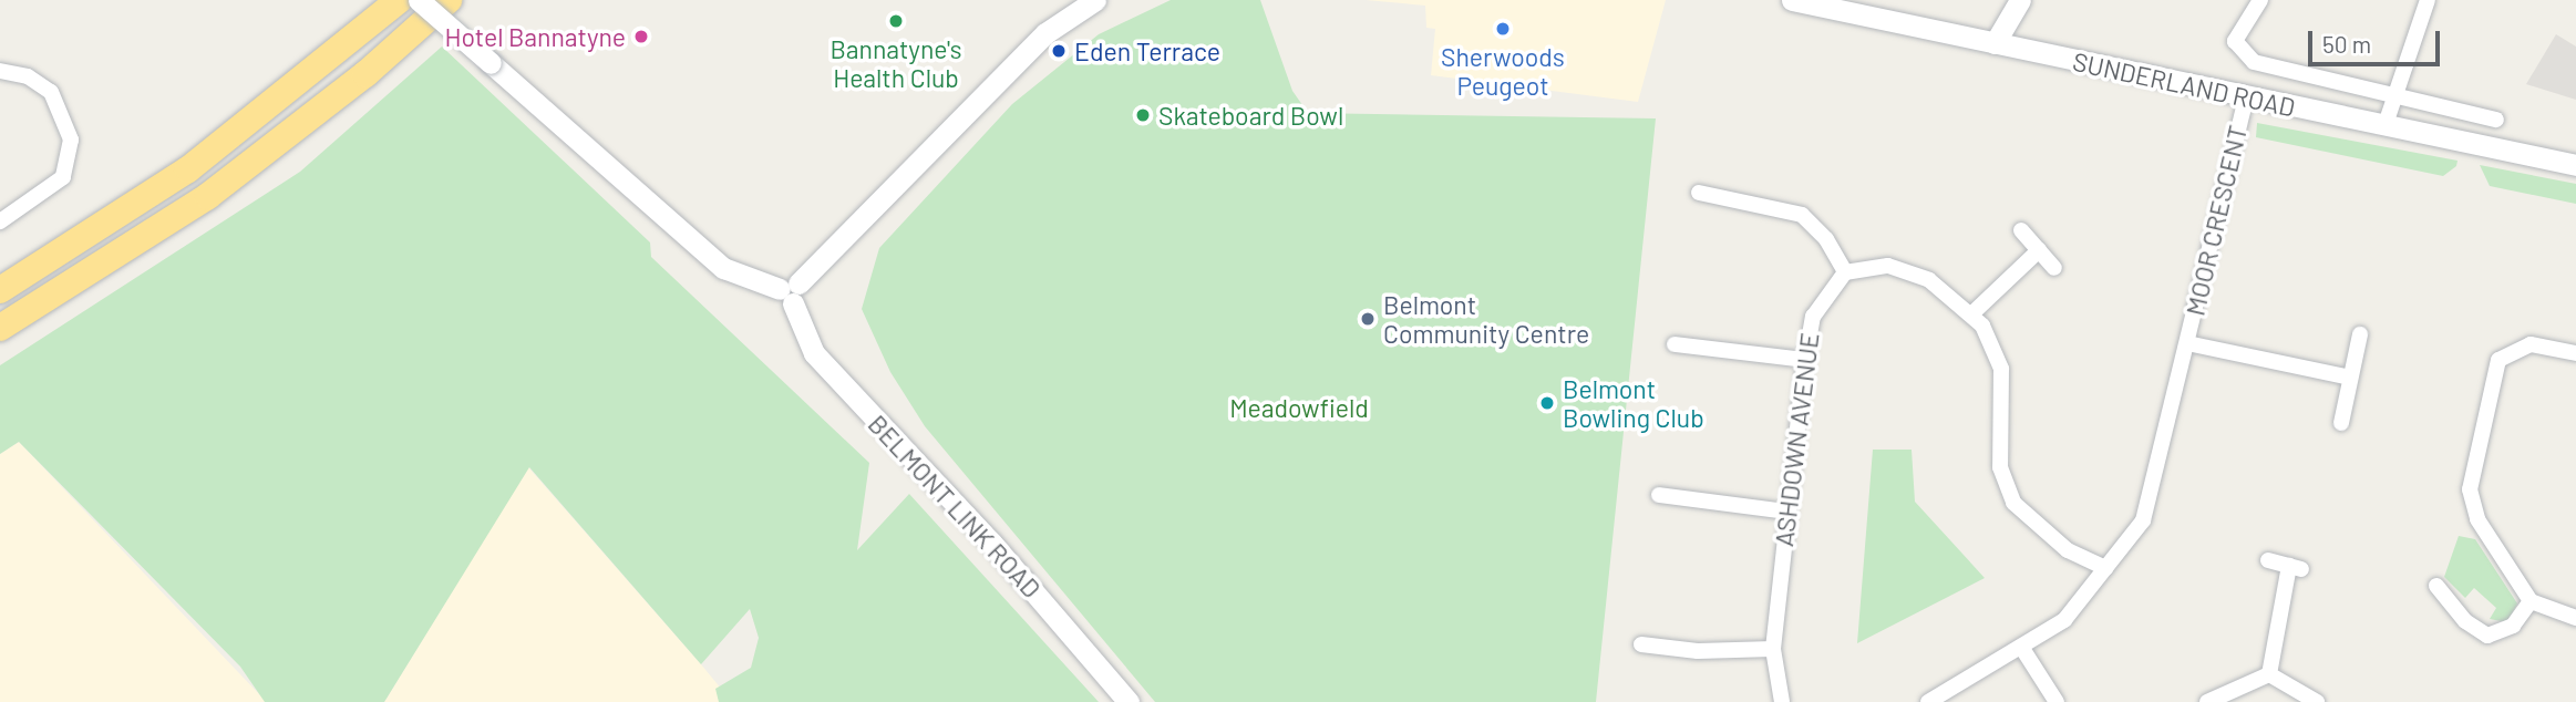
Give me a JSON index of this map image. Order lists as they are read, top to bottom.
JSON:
{
  "streets": {
    "street": [
      "SUNDERLAND ROAD",
      "MOOR CRESCENT",
      "ASHDOWN AVENUE",
      "BELMONT LINK ROAD"
    ]
  },
  "crossings": [
    ["SUNDERLAND ROAD", "MOOR CRESCENT"]
  ],
  "parks": ["Meadowfield"],
  "places": [
    "Bannatyne's Health Club",
    "Sherwoods Peugeot",
    "Hotel Bannatyne",
    "Eden Terrace",
    "Skateboard Bowl",
    "Belmont Community Centre",
    "Belmont Bowling Club"
  ],
  "scale_bar": "50 m"
}
